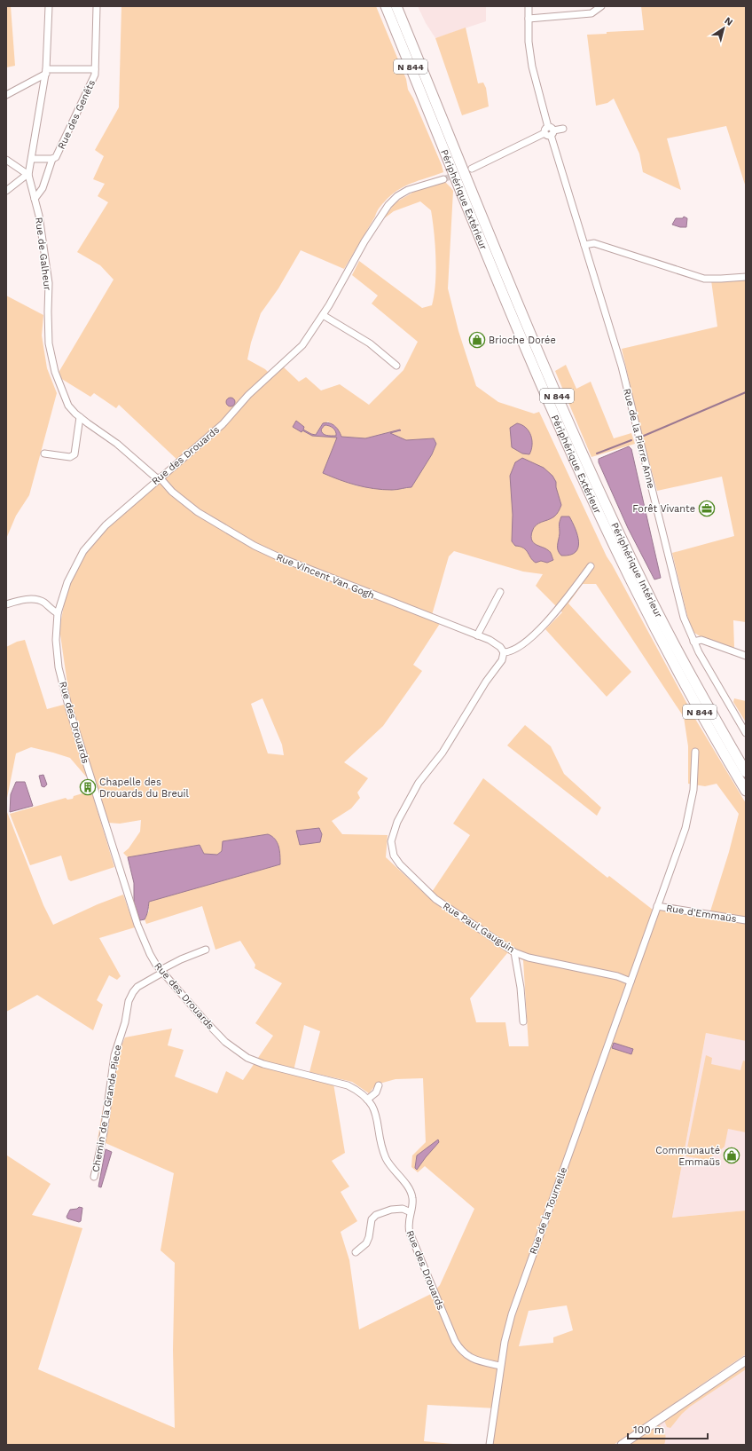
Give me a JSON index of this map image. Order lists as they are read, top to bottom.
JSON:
{
  "streets": {
    "highway": ["N 844", "Périphérique Extérieur", "Périphérique Intérieur"],
    "street": [
      "Rue des Genêts",
      "Rue de Galheur",
      "Rue de la Pierre Anne",
      "Rue des Drouards",
      "Rue Vincent Van Gogh",
      "Rue d'Emmaüs",
      "Rue Paul Gauguin",
      "Chemin de la Grande Piece",
      "Rue de la Tournelle"
    ]
  },
  "crossings": [
    ["Rue des Genêts", "Rue de Galheur"],
    ["Rue de Galheur", "Rue des Drouards"],
    ["Rue de Galheur", "Rue Vincent Van Gogh"],
    ["Rue des Drouards", "Rue Vincent Van Gogh"],
    ["Rue des Drouards", "Chemin de la Grande Piece"],
    ["Rue des Drouards", "Rue de la Tournelle"],
    ["Rue Vincent Van Gogh", "Rue Paul Gauguin"],
    ["Rue d'Emmaüs", "Rue de la Tournelle"],
    ["Rue Paul Gauguin", "Rue de la Tournelle"]
  ],
  "places": {
    "shop": ["Brioche Dorée", "Communauté Emmaüs"],
    "office": ["Forêt Vivante"],
    "building": ["Chapelle des Drouards du Breuil"]
  },
  "scale_bar": "100 m",
  "north": "top right"
}
